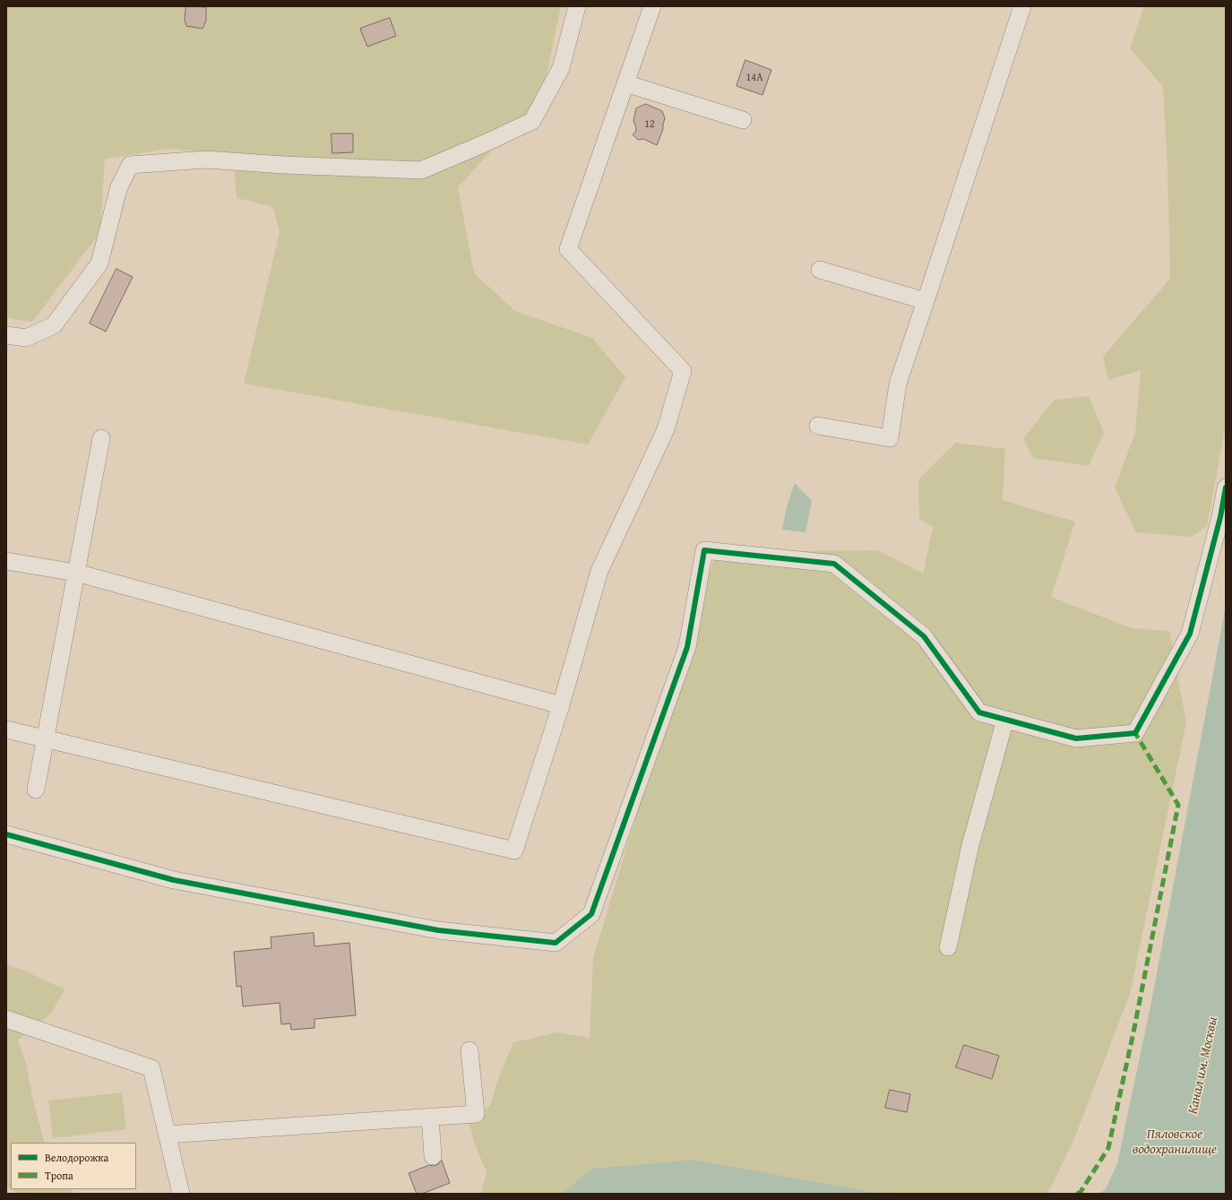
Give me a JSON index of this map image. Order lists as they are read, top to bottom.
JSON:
{
  "water": ["Канал им. Москвы", "Пяловское водохранилище"],
  "house_numbers": ["14А", "12"],
  "legend": ["Велодорожка", "Тропа"]
}
